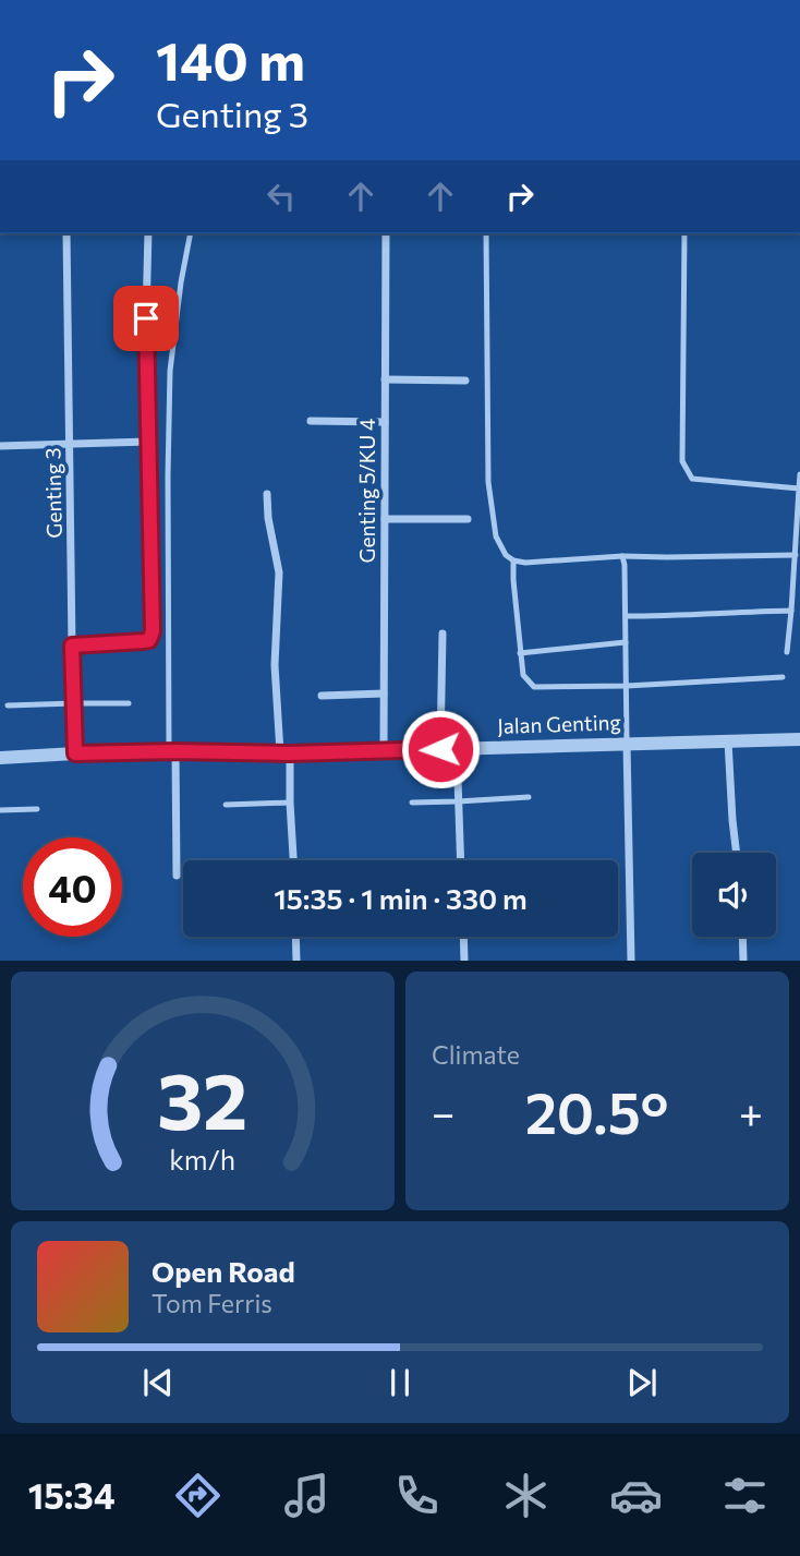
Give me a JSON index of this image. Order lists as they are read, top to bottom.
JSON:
{
  "streets": {
    "street": ["Genting 5/KU 4", "Genting 3", "Jalan Genting"]
  },
  "crossings": [
    ["Genting 5/KU 4", "Jalan Genting"],
    ["Genting 3", "Jalan Genting"]
  ],
  "page": {
    "turn": ["140 m", "Genting 3"],
    "limit": "40",
    "trip": "15:35 · 1 min · 330 m",
    "tile": "Climate",
    "heat": ["−", "20.5°", "+"],
    "song": ["Open Road", "Tom Ferris"],
    "tabs": "15:34",
    "gauge": ["32", "km/h"]
  }
}
